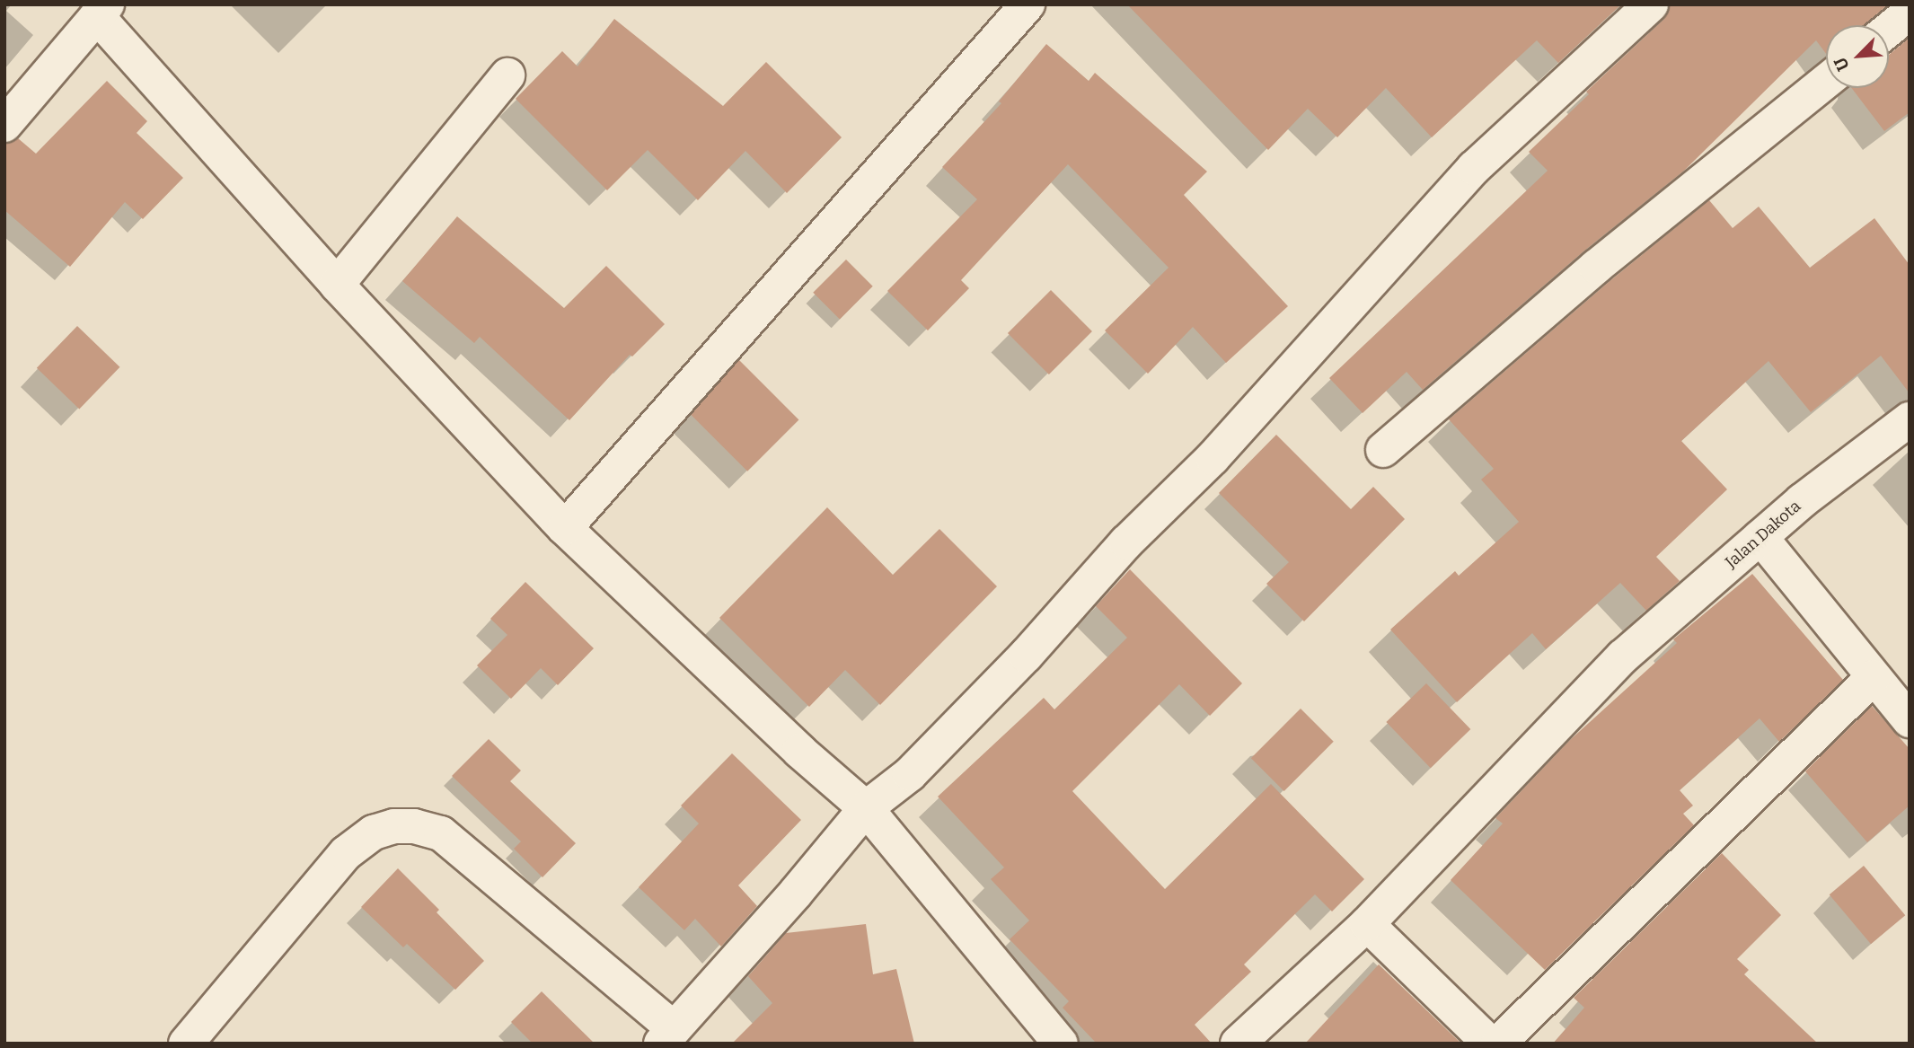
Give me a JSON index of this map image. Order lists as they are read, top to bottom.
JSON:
{
  "streets": {
    "street": ["Jalan Dakota"]
  },
  "north": "bottom left"
}
